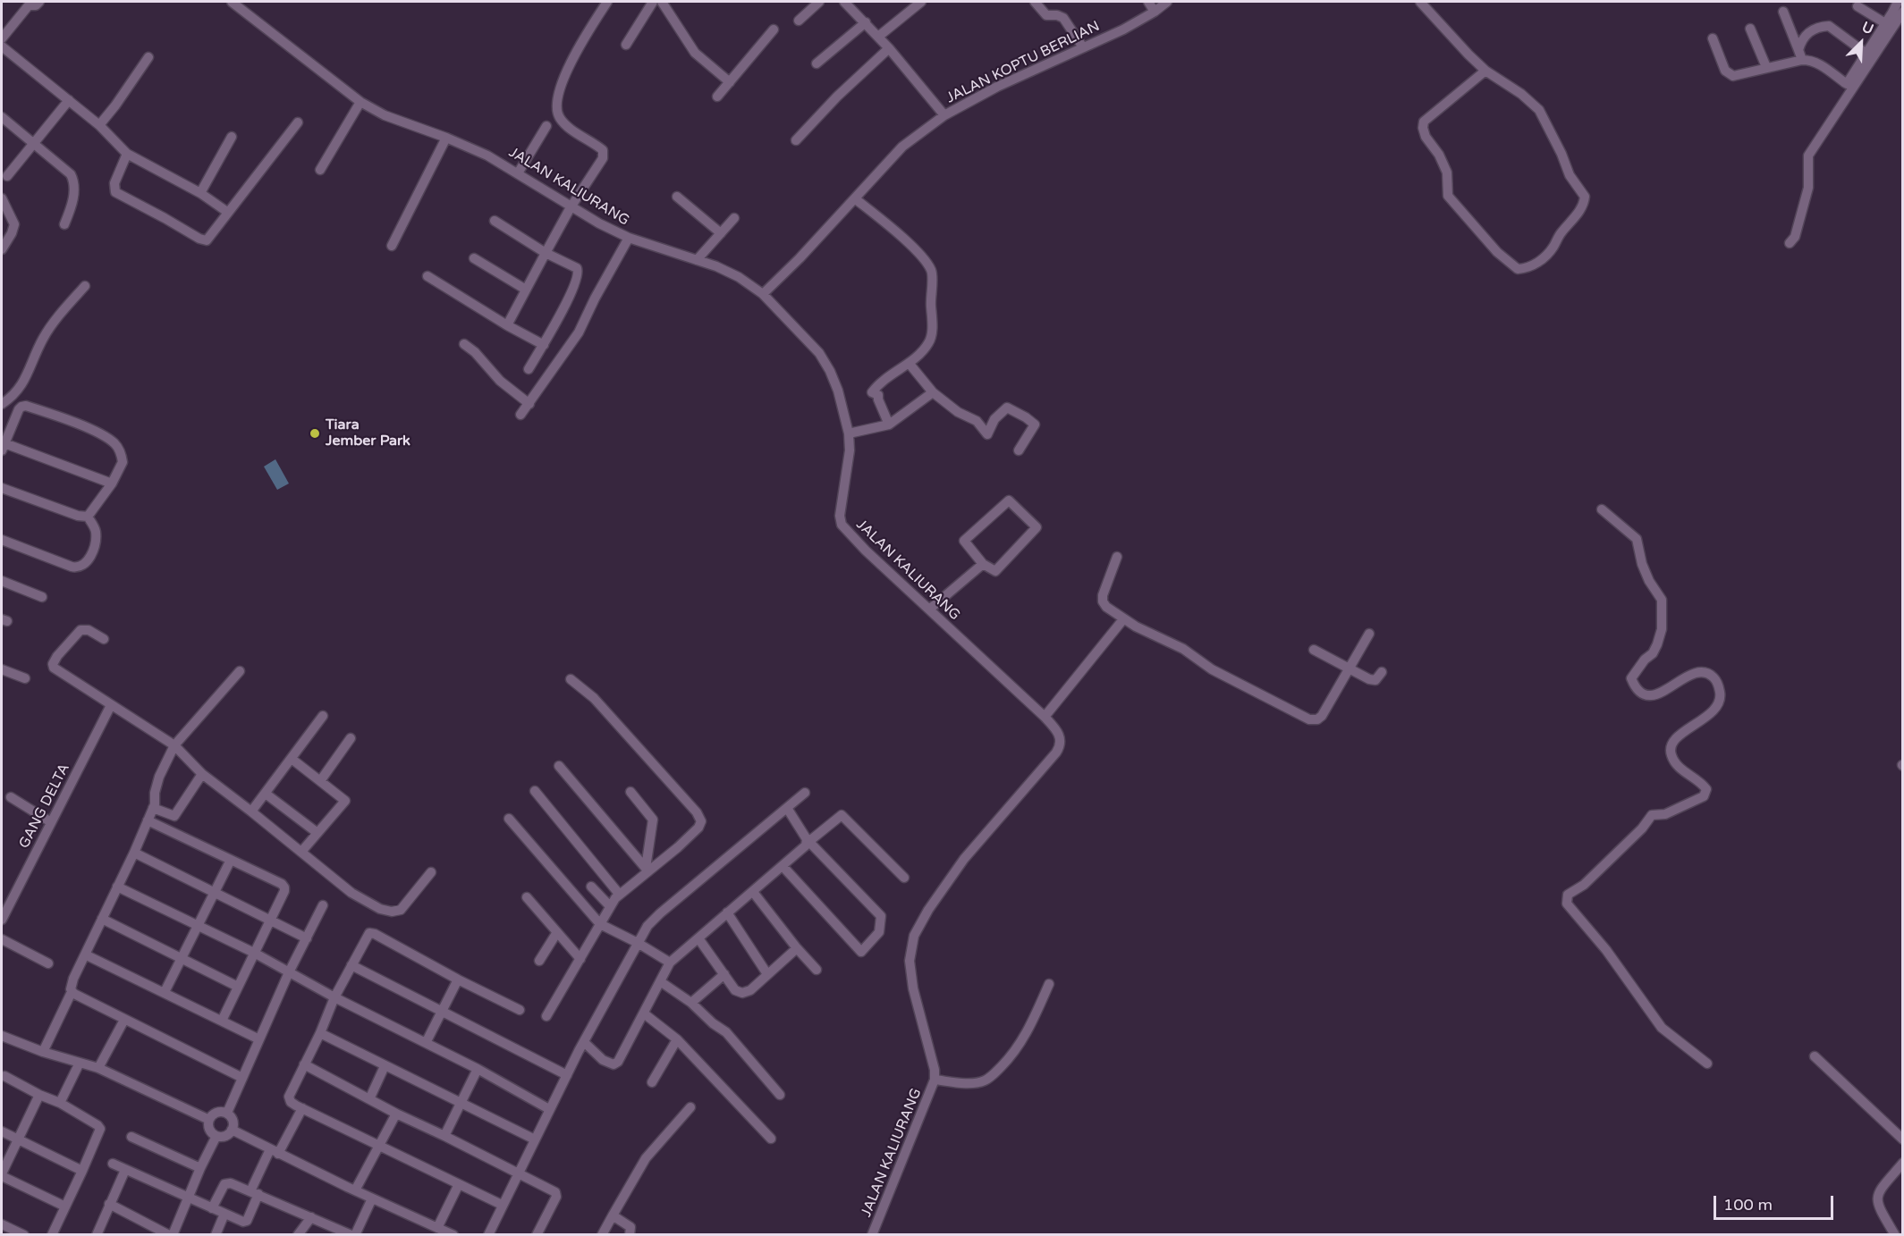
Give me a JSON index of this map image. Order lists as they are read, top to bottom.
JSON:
{
  "streets": {
    "street": ["JALAN KOPTU BERLIAN", "JALAN KALIURANG", "GANG DELTA"]
  },
  "crossings": [
    ["JALAN KOPTU BERLIAN", "JALAN KALIURANG"]
  ],
  "places": ["Tiara Jember Park"],
  "scale_bar": "100 m",
  "north": "top right"
}
